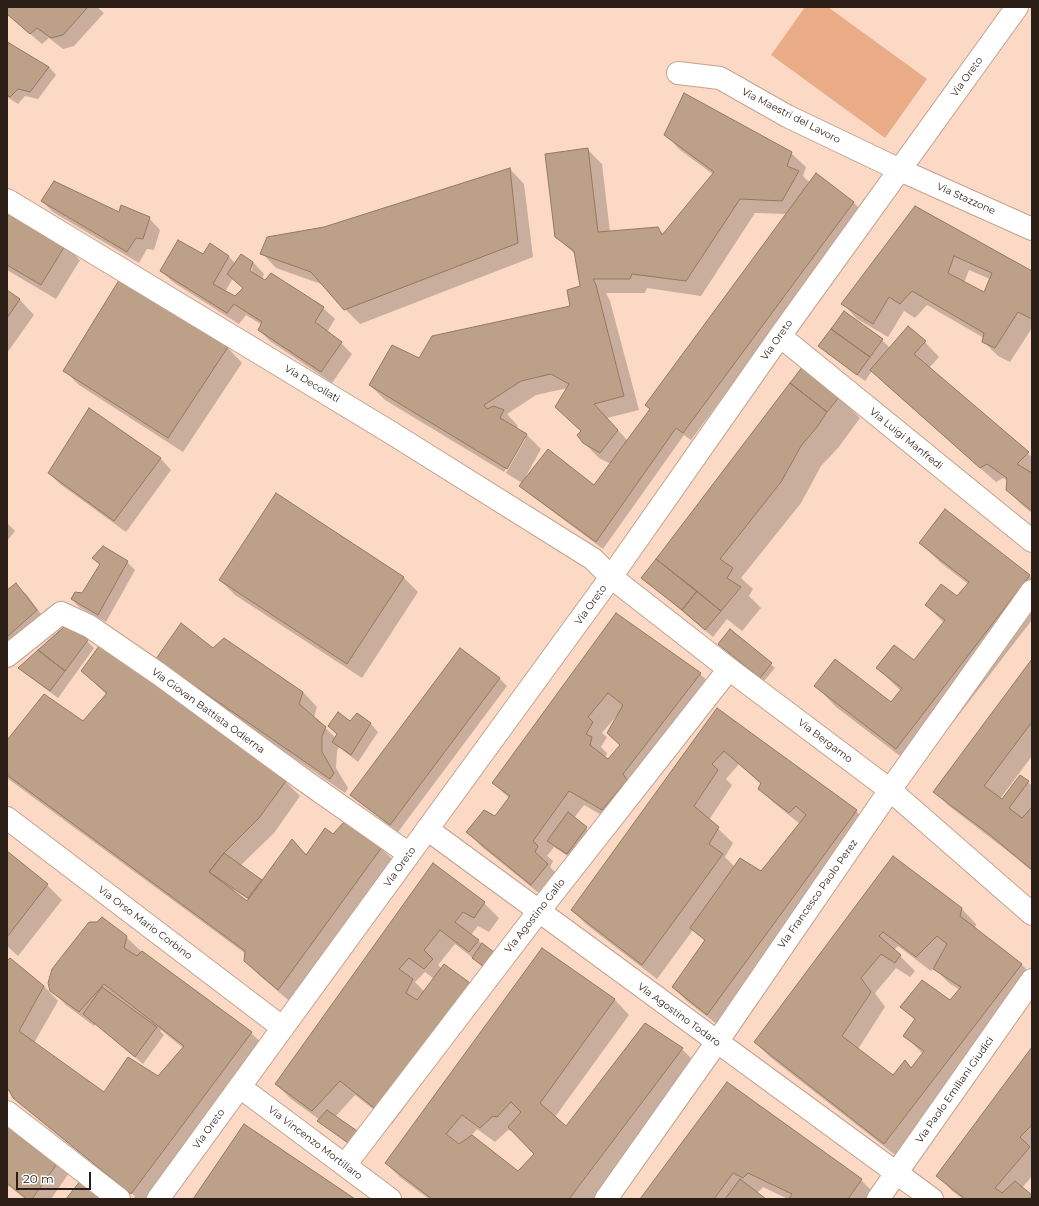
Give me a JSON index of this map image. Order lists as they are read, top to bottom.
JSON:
{
  "streets": {
    "street": [
      "Via Oreto",
      "Via Maestri del Lavoro",
      "Via Stazzone",
      "Via Decollati",
      "Via Luigi Manfredi",
      "Via Giovan Battista Odierna",
      "Via Bergamo",
      "Via Francesco Paolo Perez",
      "Via Agostino Gallo",
      "Via Orso Mario Corbino",
      "Via Agostino Todaro",
      "Via Paolo Emiliani Giudici",
      "Via Vincenzo Mortillaro"
    ]
  },
  "crossings": [
    ["Via Oreto", "Via Maestri del Lavoro"],
    ["Via Oreto", "Via Stazzone"],
    ["Via Oreto", "Via Decollati"],
    ["Via Oreto", "Via Luigi Manfredi"],
    ["Via Oreto", "Via Giovan Battista Odierna"],
    ["Via Oreto", "Via Bergamo"],
    ["Via Oreto", "Via Orso Mario Corbino"],
    ["Via Oreto", "Via Agostino Todaro"],
    ["Via Oreto", "Via Vincenzo Mortillaro"],
    ["Via Maestri del Lavoro", "Via Stazzone"],
    ["Via Decollati", "Via Bergamo"],
    ["Via Bergamo", "Via Francesco Paolo Perez"],
    ["Via Bergamo", "Via Agostino Gallo"],
    ["Via Francesco Paolo Perez", "Via Agostino Todaro"],
    ["Via Agostino Gallo", "Via Agostino Todaro"],
    ["Via Agostino Gallo", "Via Vincenzo Mortillaro"],
    ["Via Agostino Todaro", "Via Paolo Emiliani Giudici"]
  ],
  "scale_bar": "20 m"
}
